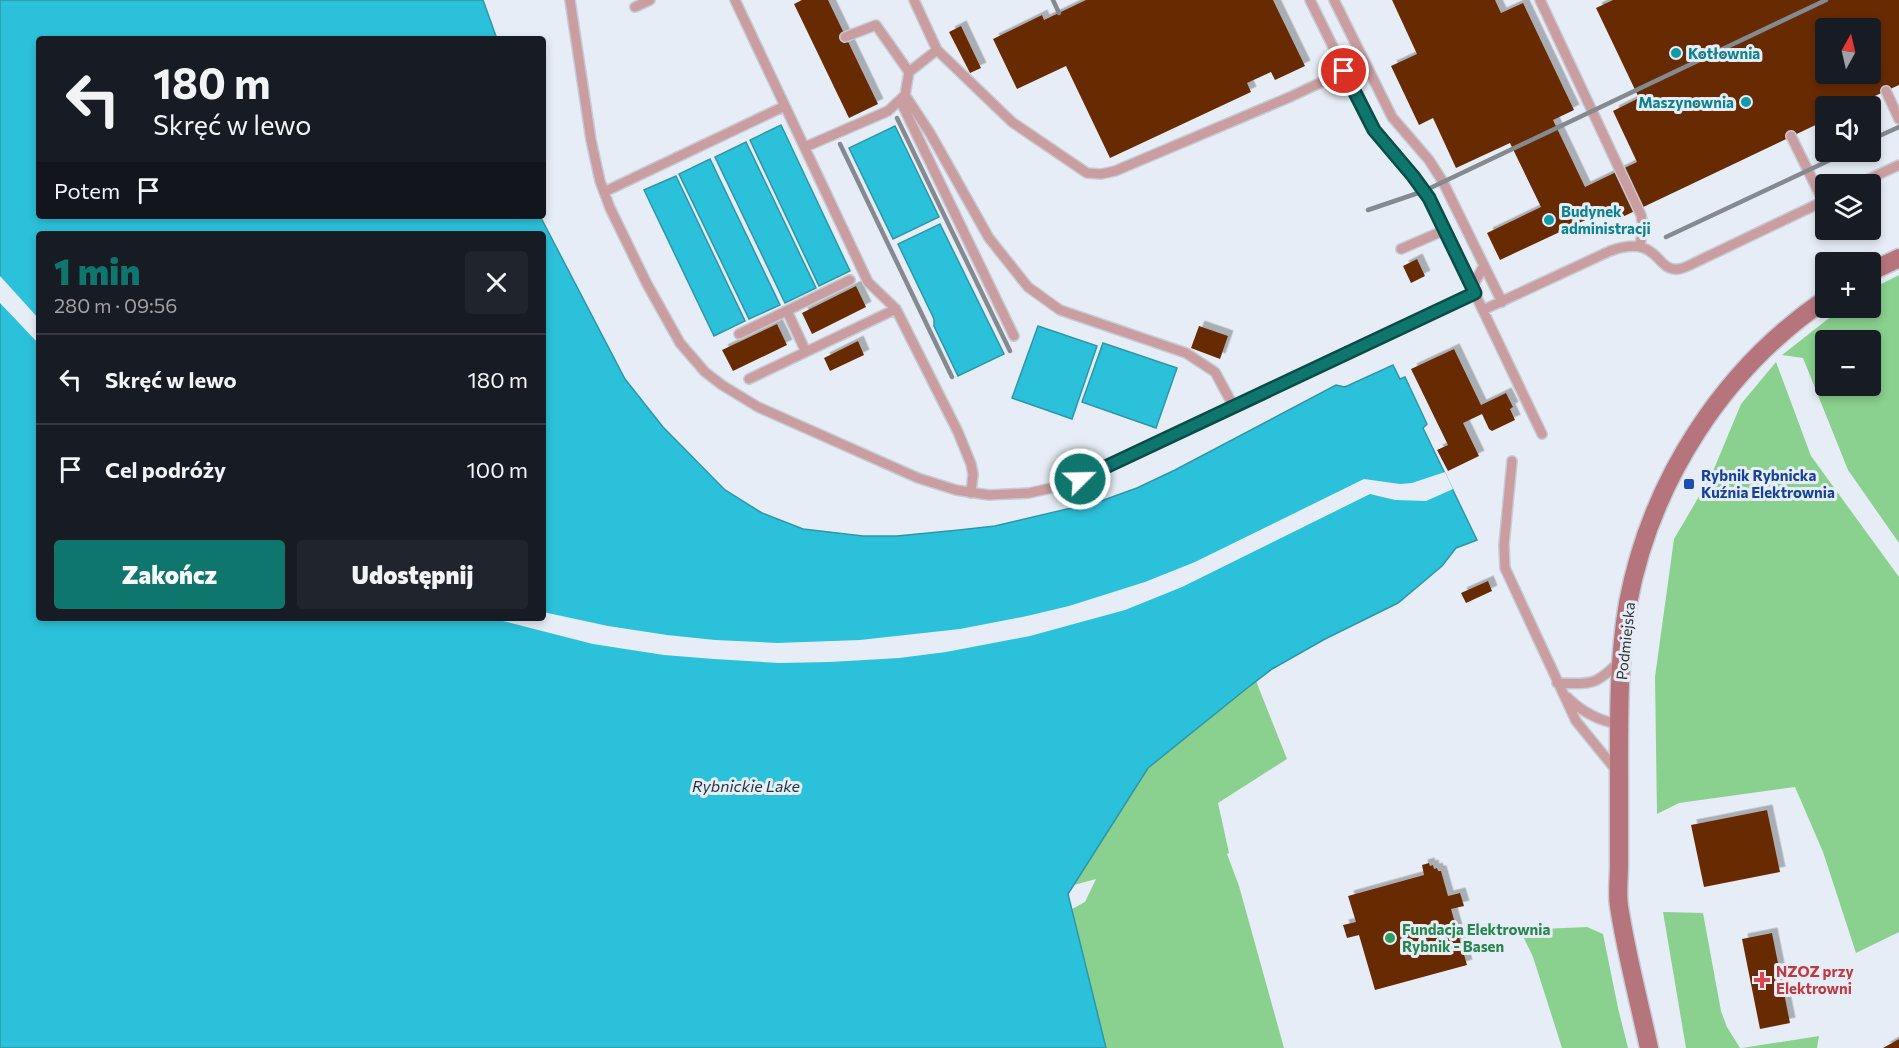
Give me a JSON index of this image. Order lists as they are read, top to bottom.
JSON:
{
  "streets": {
    "street": ["Podmiejska"]
  },
  "water": ["Rybnickie Lake"],
  "places": {
    "other": [
      "Kotłownia",
      "Maszynownia",
      "Budynek administracji",
      "Fundacja Elektrownia Rybnik - Basen"
    ],
    "transit": ["Rybnik Rybnicka Kuźnia Elektrownia"],
    "health": ["NZOZ przy Elektrowni"]
  },
  "north": "top",
  "page": {
    "map_buttons": ["+", "−"],
    "turn": ["180 m", "Skręć w lewo"],
    "then": "Potem",
    "heading": ["1 min", "280 m · 09:56"],
    "list": [
      {
        "name": "Skręć w lewo",
        "value": "180 m"
      },
      {
        "name": "Cel podróży",
        "value": "100 m"
      }
    ],
    "buttons": ["Zakończ", "Udostępnij"]
  }
}
